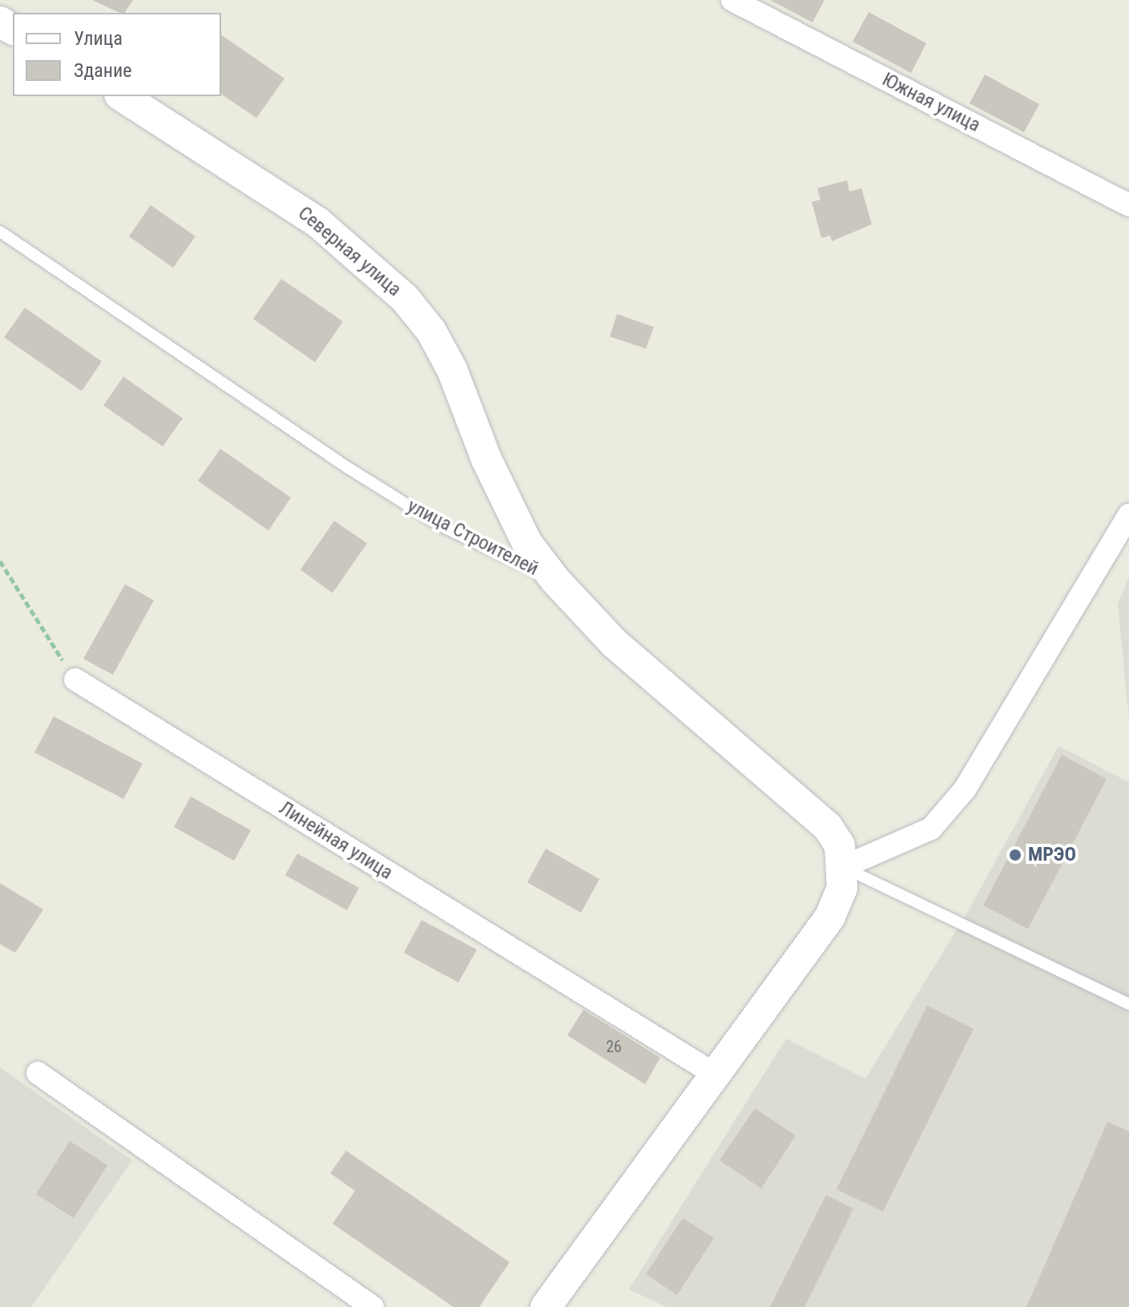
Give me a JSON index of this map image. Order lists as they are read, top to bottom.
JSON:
{
  "streets": {
    "main road": ["Северная улица", "улица Строителей"],
    "street": ["Южная улица", "Линейная улица"]
  },
  "crossings": [
    ["Северная улица", "улица Строителей"]
  ],
  "places": ["МРЭО"],
  "house_numbers": ["26"],
  "legend": ["Улица", "Здание"]
}
